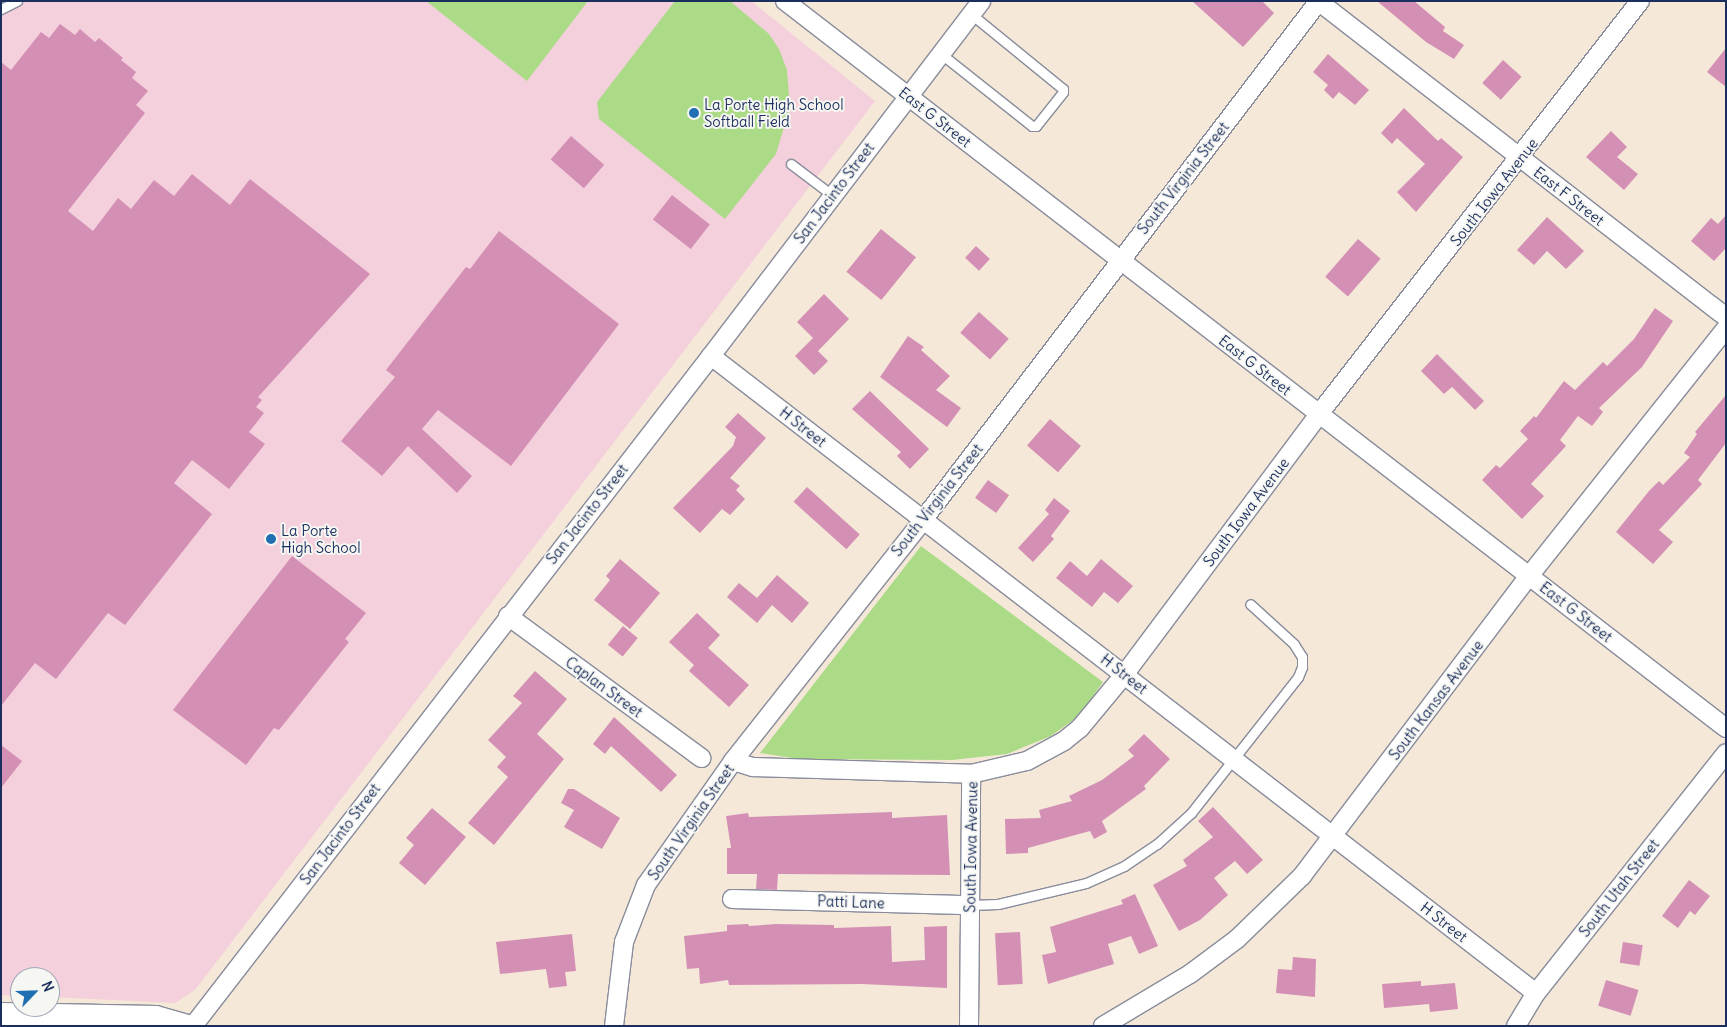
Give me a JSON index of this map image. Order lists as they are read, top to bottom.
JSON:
{
  "streets": {
    "street": [
      "East G Street",
      "South Virginia Street",
      "South Iowa Avenue",
      "San Jacinto Street",
      "East F Street",
      "H Street",
      "Caplan Street",
      "South Kansas Avenue",
      "South Utah Street",
      "Patti Lane"
    ]
  },
  "crossings": [
    ["East G Street", "South Virginia Street"],
    ["East G Street", "South Iowa Avenue"],
    ["East G Street", "San Jacinto Street"],
    ["East G Street", "South Kansas Avenue"],
    ["South Virginia Street", "East F Street"],
    ["South Virginia Street", "H Street"],
    ["South Iowa Avenue", "East F Street"],
    ["South Iowa Avenue", "H Street"],
    ["South Iowa Avenue", "Patti Lane"],
    ["San Jacinto Street", "H Street"],
    ["San Jacinto Street", "Caplan Street"],
    ["H Street", "South Kansas Avenue"],
    ["H Street", "South Utah Street"]
  ],
  "places": ["La Porte High School Softball Field", "La Porte High School"],
  "north": "top right"
}
